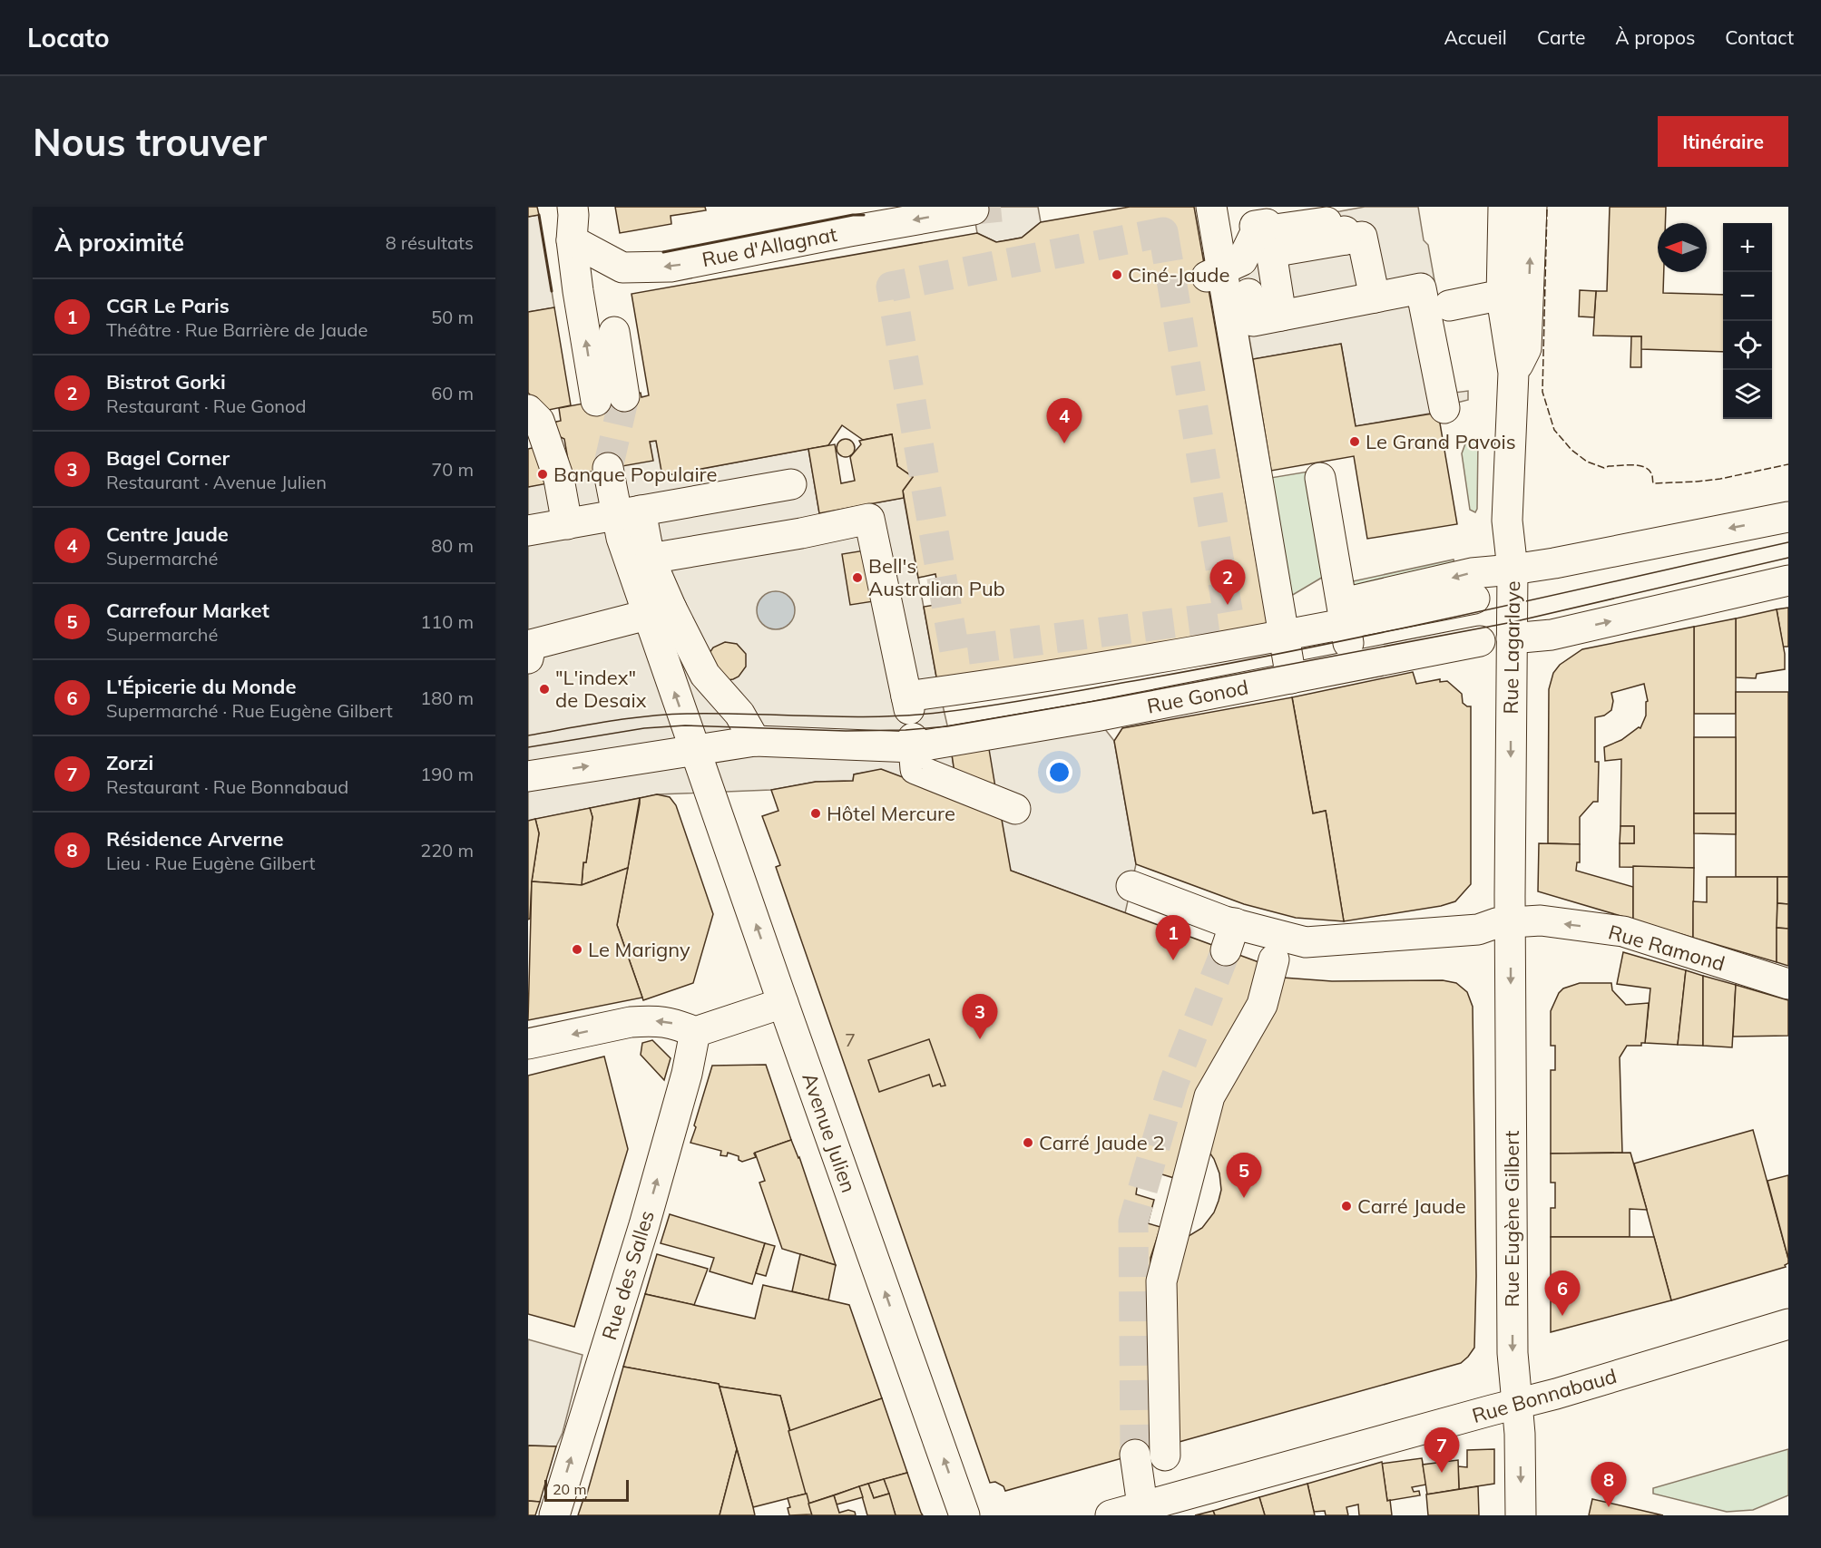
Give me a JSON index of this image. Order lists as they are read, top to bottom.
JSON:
{
  "streets": {
    "street": [
      "Rue d'Allagnat",
      "Rue Lagarlaye",
      "Rue Gonod",
      "Rue Ramond",
      "Avenue Julien",
      "Rue Eugène Gilbert",
      "Rue des Salles",
      "Rue Bonnabaud"
    ]
  },
  "crossings": [
    ["Rue Lagarlaye", "Rue Ramond"],
    ["Rue Lagarlaye", "Rue Eugène Gilbert"],
    ["Rue Gonod", "Avenue Julien"],
    ["Rue Ramond", "Rue Eugène Gilbert"],
    ["Rue Eugène Gilbert", "Rue Bonnabaud"]
  ],
  "one_way": [
    "Rue Ramond",
    "Avenue Julien",
    "Rue Eugène Gilbert",
    "Rue des Salles"
  ],
  "places": [
    "Ciné-Jaude",
    "Le Grand Pavois",
    "Banque Populaire",
    "Bell's Australian Pub",
    "\"L'index\" de Desaix",
    "Hôtel Mercure",
    "Le Marigny",
    "Carré Jaude 2",
    "Carré Jaude"
  ],
  "house_numbers": ["7"],
  "scale_bar": "20 m",
  "north": "left",
  "page": {
    "header": "Locato",
    "nav": [
      "Accueil",
      "Carte",
      "À propos",
      "Contact"
    ],
    "buttons": "Itinéraire",
    "title": "Nous trouver",
    "heading": ["À proximité", "8 résultats"],
    "map_buttons": ["+", "−"],
    "list": [
      {
        "mark": "1",
        "name": "CGR Le Paris",
        "note": "Théâtre · Rue Barrière de Jaude",
        "value": "50 m"
      },
      {
        "mark": "2",
        "name": "Bistrot Gorki",
        "note": "Restaurant · Rue Gonod",
        "value": "60 m"
      },
      {
        "mark": "3",
        "name": "Bagel Corner",
        "note": "Restaurant · Avenue Julien",
        "value": "70 m"
      },
      {
        "mark": "4",
        "name": "Centre Jaude",
        "note": "Supermarché",
        "value": "80 m"
      },
      {
        "mark": "5",
        "name": "Carrefour Market",
        "note": "Supermarché",
        "value": "110 m"
      },
      {
        "mark": "6",
        "name": "L'Épicerie du Monde",
        "note": "Supermarché · Rue Eugène Gilbert",
        "value": "180 m"
      },
      {
        "mark": "7",
        "name": "Zorzi",
        "note": "Restaurant · Rue Bonnabaud",
        "value": "190 m"
      },
      {
        "mark": "8",
        "name": "Résidence Arverne",
        "note": "Lieu · Rue Eugène Gilbert",
        "value": "220 m"
      }
    ],
    "pins": [
      "4",
      "2",
      "1",
      "3",
      "5",
      "6",
      "7",
      "8"
    ],
    "scale": "20 m"
  }
}
